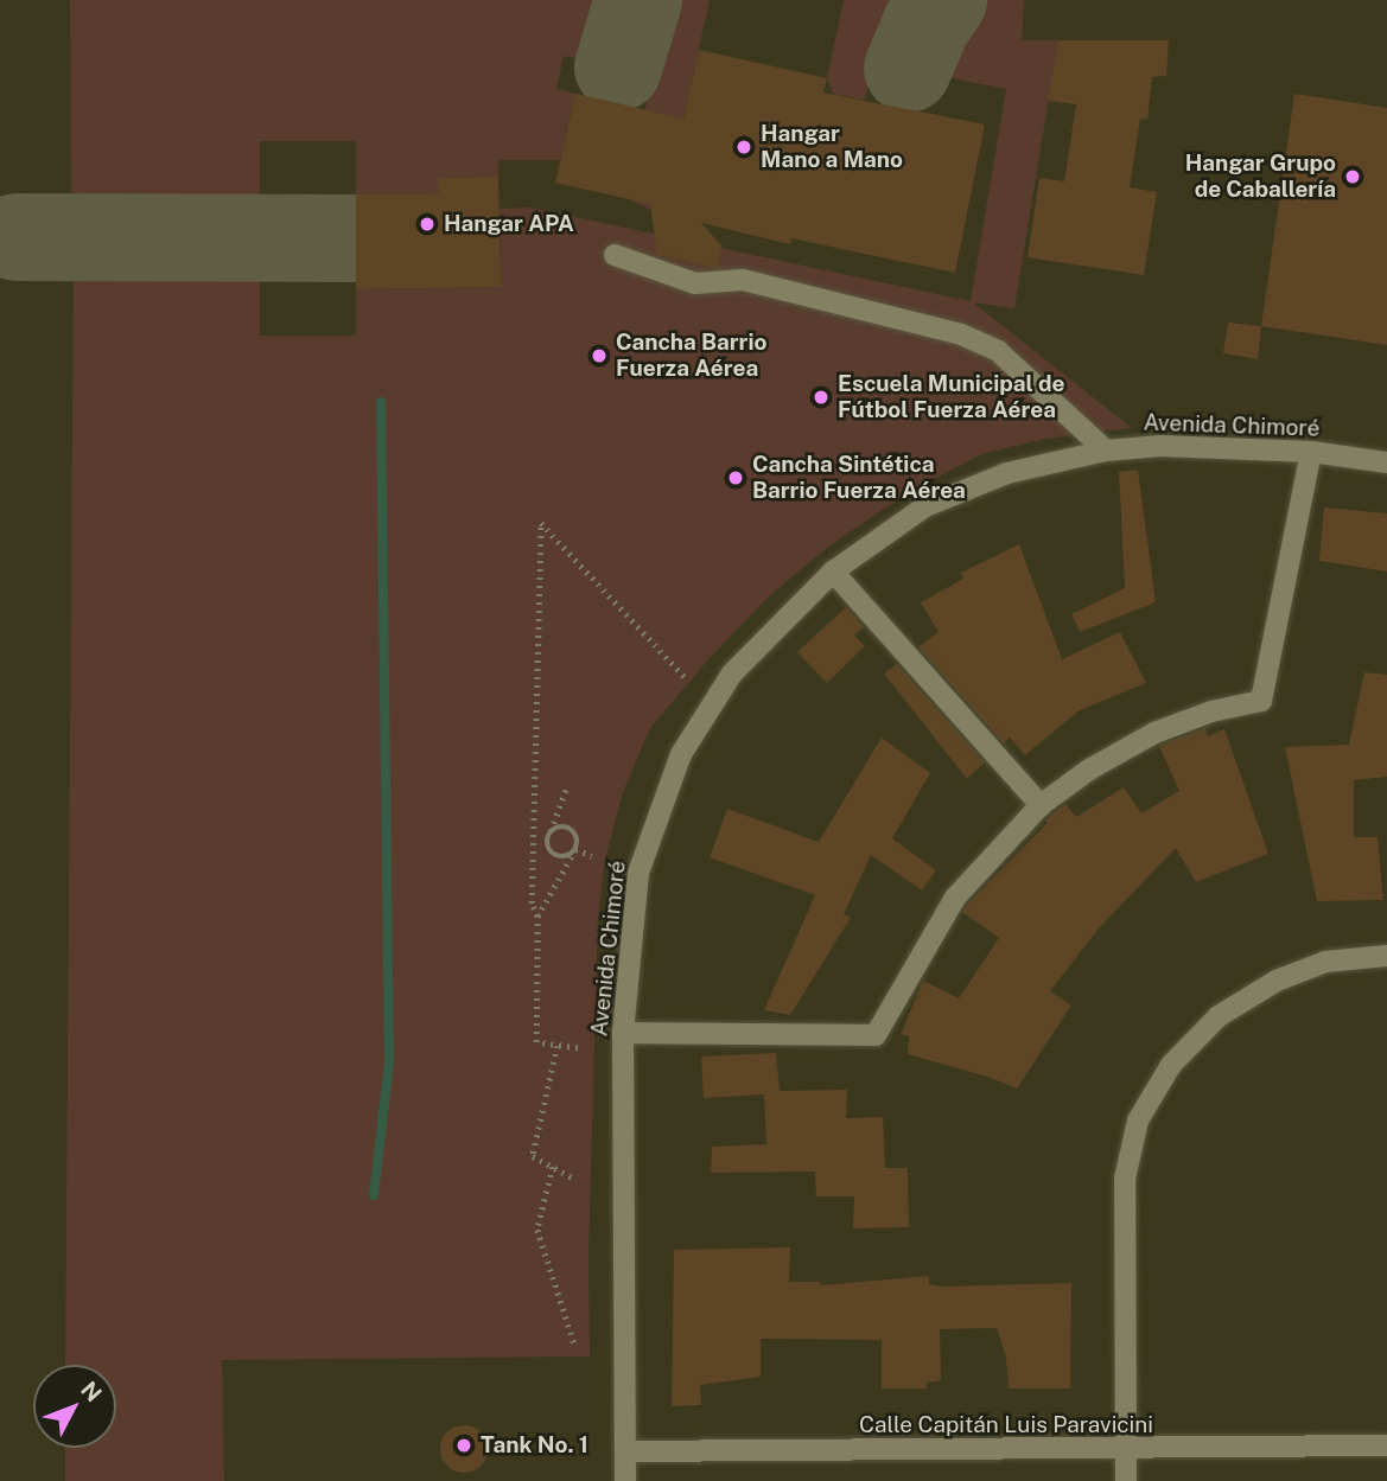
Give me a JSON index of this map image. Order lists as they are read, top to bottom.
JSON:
{
  "streets": {
    "street": ["Avenida Chimoré", "Calle Capitán Luis Paravicini"]
  },
  "crossings": [
    ["Avenida Chimoré", "Calle Capitán Luis Paravicini"]
  ],
  "places": [
    "Hangar Mano a Mano",
    "Hangar Grupo de Caballería",
    "Hangar APA",
    "Cancha Barrio Fuerza Aérea",
    "Escuela Municipal de Fútbol Fuerza Aérea",
    "Cancha Sintética Barrio Fuerza Aérea",
    "Tank No. 1"
  ],
  "north": "top right"
}
